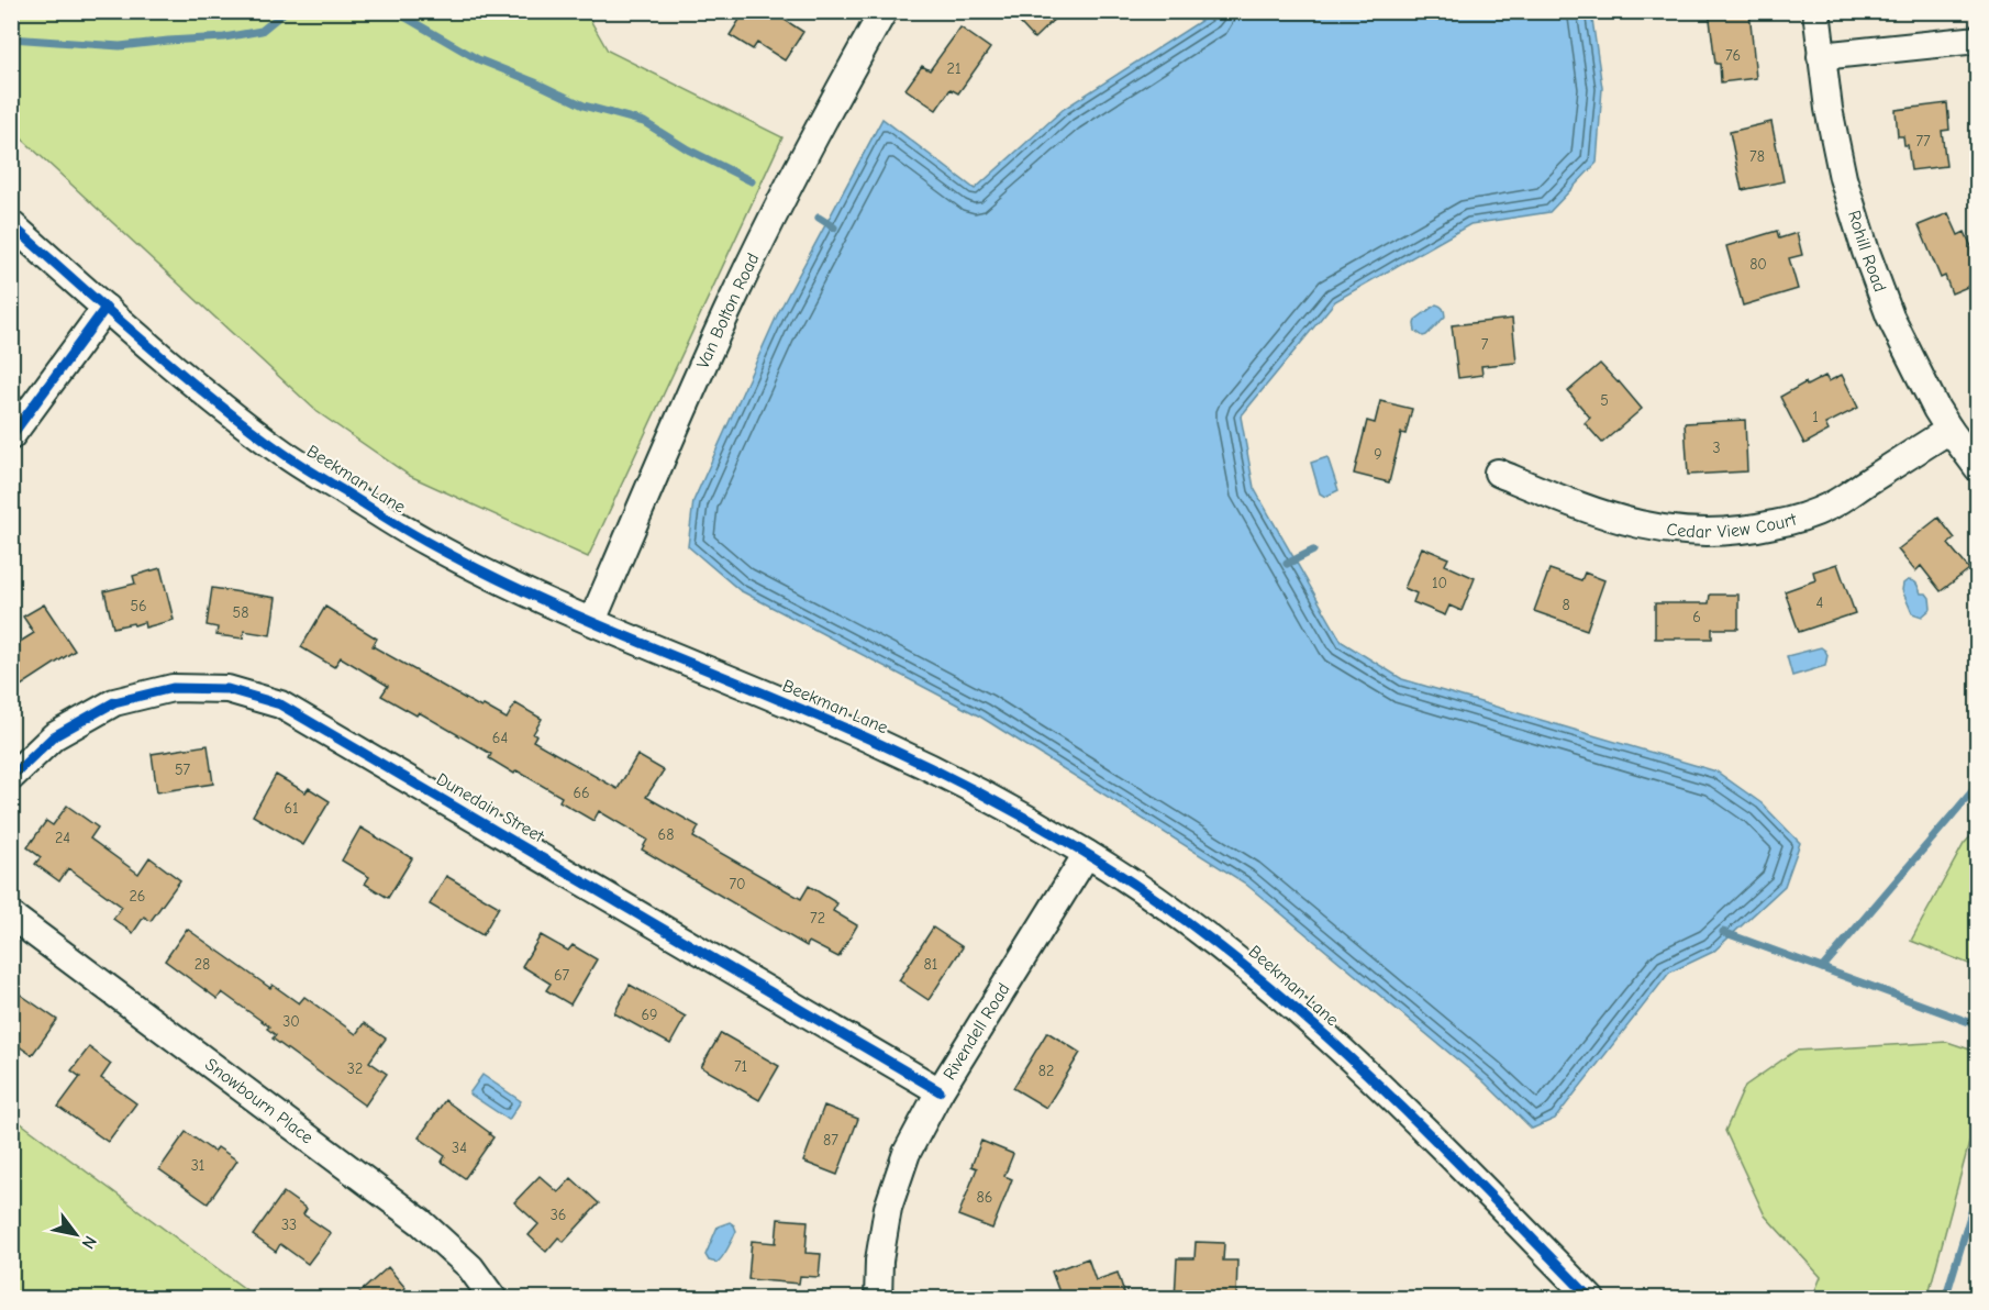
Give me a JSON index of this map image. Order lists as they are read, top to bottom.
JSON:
{
  "streets": {
    "street": [
      "Rohill Road",
      "Van Bolton Road",
      "Beekman Lane",
      "Cedar View Court",
      "Dunedain Street",
      "Rivendell Road",
      "Snowbourn Place"
    ]
  },
  "crossings": [
    ["Rohill Road", "Cedar View Court"],
    ["Van Bolton Road", "Beekman Lane"],
    ["Beekman Lane", "Rivendell Road"],
    ["Dunedain Street", "Rivendell Road"]
  ],
  "house_numbers": [
    "76",
    "21",
    "77",
    "78",
    "80",
    "7",
    "5",
    "1",
    "3",
    "9",
    "10",
    "4",
    "8",
    "56",
    "58",
    "6",
    "64",
    "57",
    "66",
    "61",
    "68",
    "24",
    "70",
    "26",
    "72",
    "28",
    "81",
    "67",
    "69",
    "30",
    "71",
    "32",
    "82",
    "87",
    "34",
    "31",
    "86",
    "36",
    "33"
  ],
  "north": "bottom right"
}
